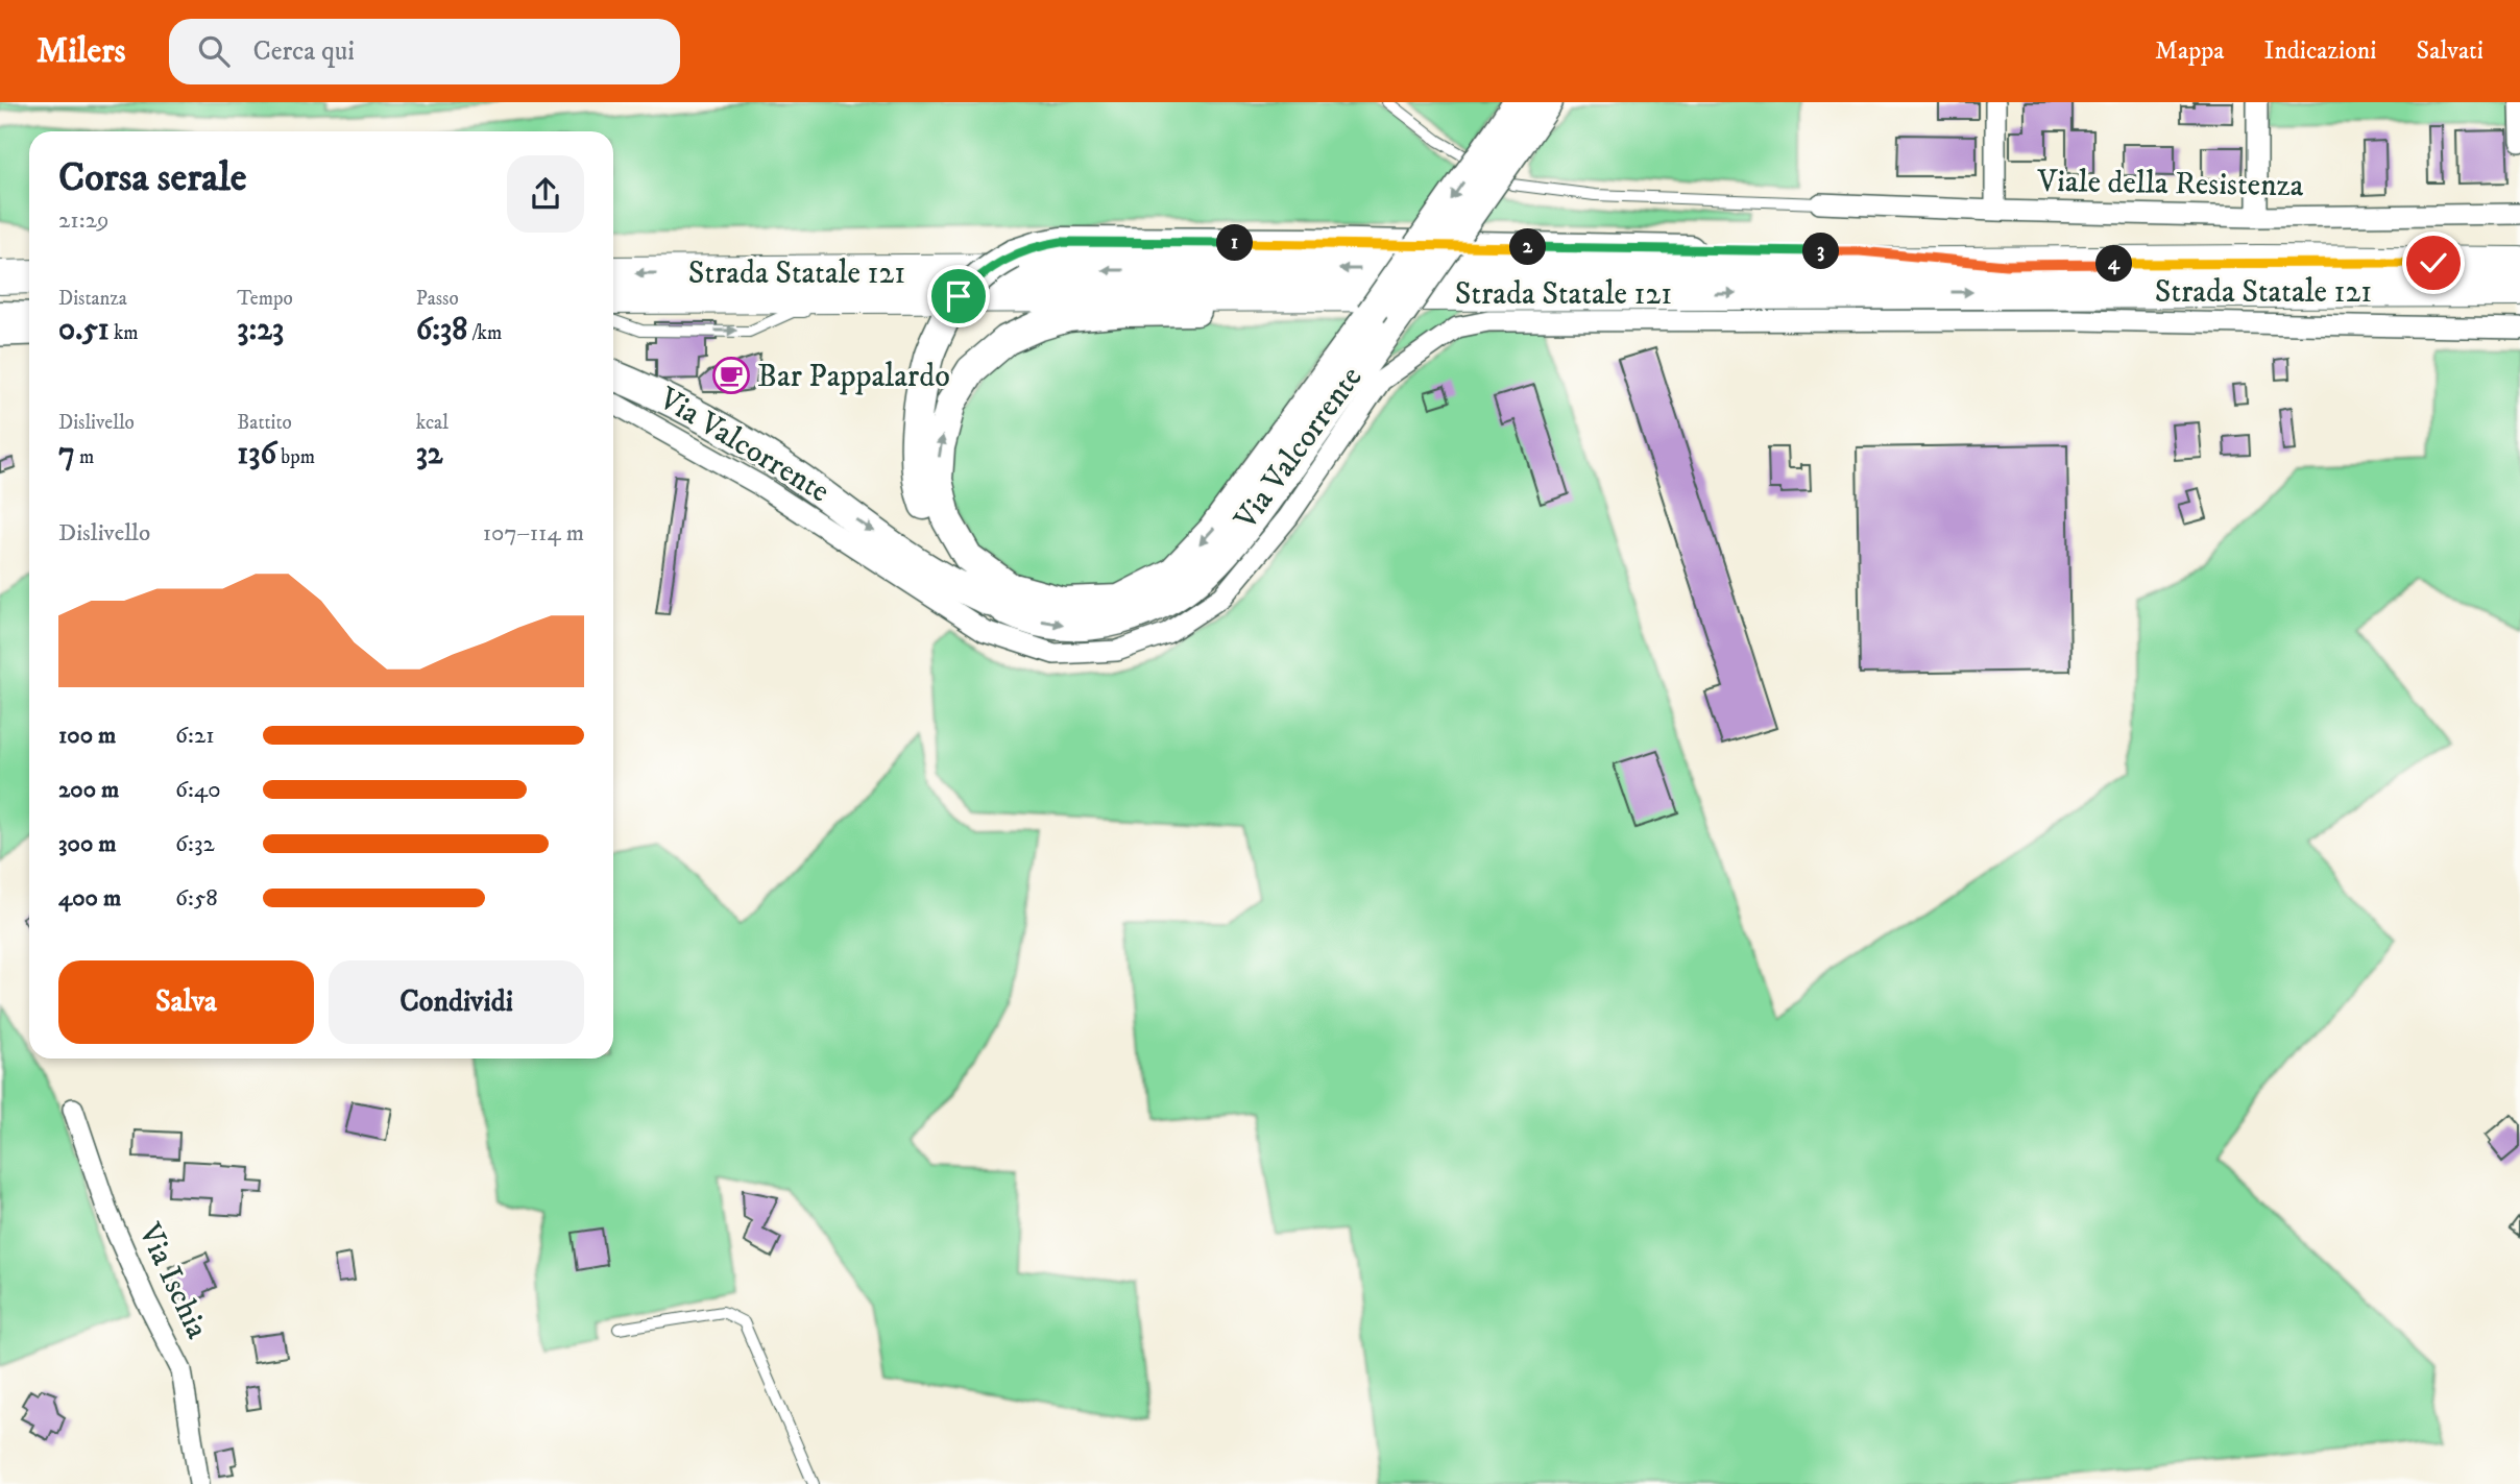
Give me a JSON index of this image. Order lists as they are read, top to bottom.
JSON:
{
  "streets": {
    "main road": ["Strada Statale 121"],
    "street": ["Viale della Resistenza", "Via Valcorrente", "Via Ischia"]
  },
  "places": {
    "cafe": ["Bar Pappalardo"]
  },
  "page": {
    "header": "Milers",
    "search": "Cerca qui",
    "nav": ["Mappa", "Indicazioni", "Salvati"],
    "heading": ["Corsa serale", "21:29"],
    "pins": [
      "1",
      "2",
      "3",
      "4"
    ],
    "stats": [
      ["Distanza", "0.51 km"],
      ["Tempo", "3:23"],
      ["Passo", "6:38 /km"],
      ["Dislivello", "7 m"],
      ["Battito", "136 bpm"],
      ["kcal", "32"]
    ],
    "chart": ["Dislivello", "107–114 m"],
    "list": [
      {
        "name": "100 m",
        "note": "6:21"
      },
      {
        "name": "200 m",
        "note": "6:40"
      },
      {
        "name": "300 m",
        "note": "6:32"
      },
      {
        "name": "400 m",
        "note": "6:58"
      }
    ],
    "buttons": ["Salva", "Condividi"]
  }
}
